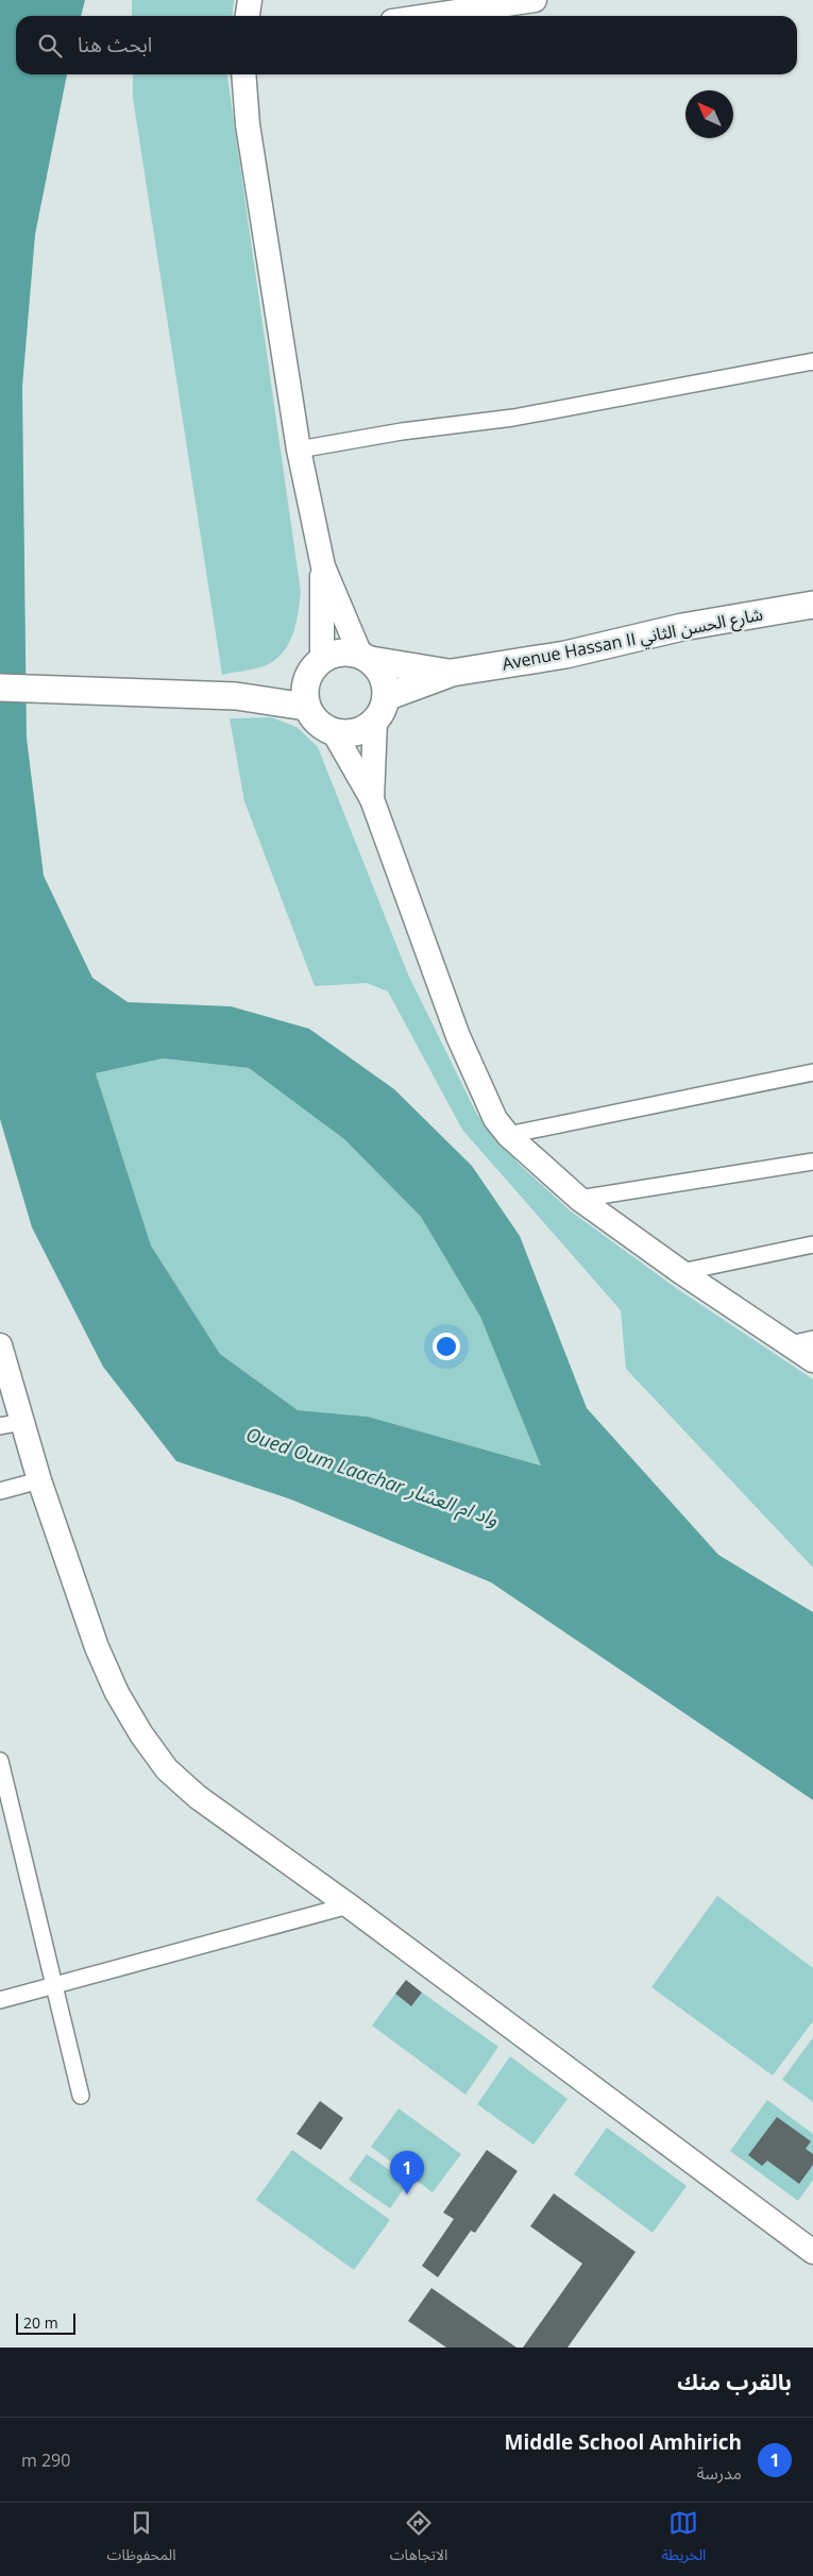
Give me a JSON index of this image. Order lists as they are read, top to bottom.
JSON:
{
  "streets": {
    "main road": ["Avenue Hassan II شارع الحسن الثاني"]
  },
  "water": ["Oued Oum Laachar واد ام العشار"],
  "scale_bar": "20 m",
  "north": "top left",
  "page": {
    "search": "ابحث هنا",
    "pins": "1",
    "scale": "20 m",
    "heading": "بالقرب منك",
    "list": [
      {
        "mark": "1",
        "name": "Middle School Amhirich",
        "note": "مدرسة",
        "value": "290 m"
      }
    ],
    "nav": ["الخريطة", "الاتجاهات", "المحفوظات"]
  }
}
